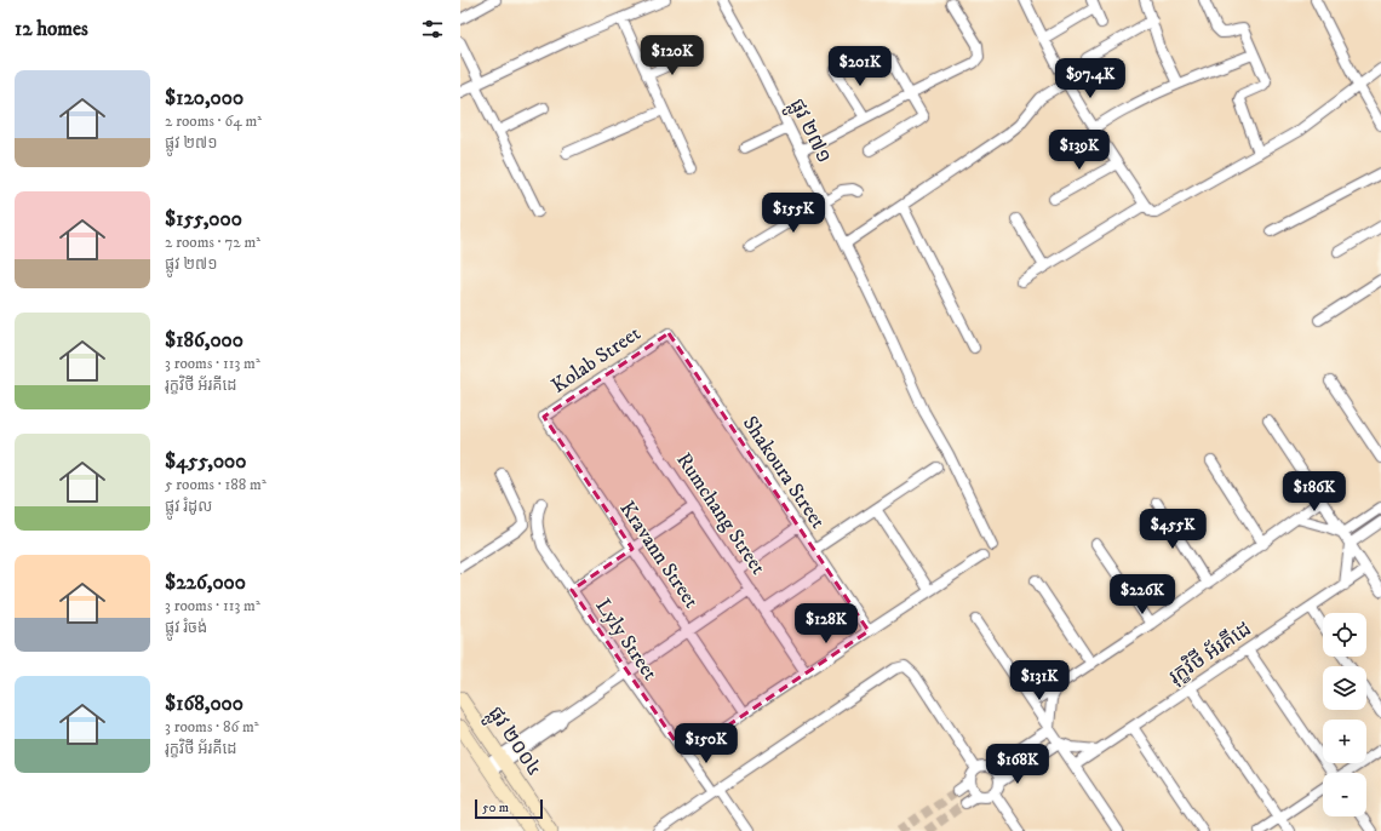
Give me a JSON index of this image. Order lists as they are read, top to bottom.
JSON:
{
  "streets": {
    "main road": ["ផ្លូវ ២០០៤"],
    "street": [
      "ផ្លូវ ២៧១",
      "Kolab Street",
      "Shakoura Street",
      "Rumchang Street",
      "Kravann Street",
      "Lyly Street",
      "រុក្ខវិថី អ័រគីដេ"
    ]
  },
  "crossings": [
    ["Kolab Street", "Shakoura Street"],
    ["Kolab Street", "Rumchang Street"],
    ["Kolab Street", "Kravann Street"]
  ],
  "scale_bar": "50 m",
  "page": {
    "heading": "12 homes",
    "price": [
      "$120K",
      "$201K",
      "$97.4K",
      "$139K",
      "$155K",
      "$186K",
      "$455K",
      "$226K",
      "$128K",
      "$131K",
      "$150K",
      "$168K"
    ],
    "list": [
      {
        "name": "$120,000",
        "note": "2 rooms · 64 m² · ផ្លូវ ២៧១"
      },
      {
        "name": "$155,000",
        "note": "2 rooms · 72 m² · ផ្លូវ ២៧១"
      },
      {
        "name": "$186,000",
        "note": "3 rooms · 113 m² · រុក្ខវិថី អ័រគីដេ"
      },
      {
        "name": "$455,000",
        "note": "5 rooms · 188 m² · ផ្លូវ រំដូល"
      },
      {
        "name": "$226,000",
        "note": "3 rooms · 113 m² · ផ្លូវ រំចង់"
      },
      {
        "name": "$168,000",
        "note": "3 rooms · 86 m² · រុក្ខវិថី អ័រគីដេ"
      }
    ],
    "map_buttons": ["+", "−"],
    "scale": "50 m"
  }
}
